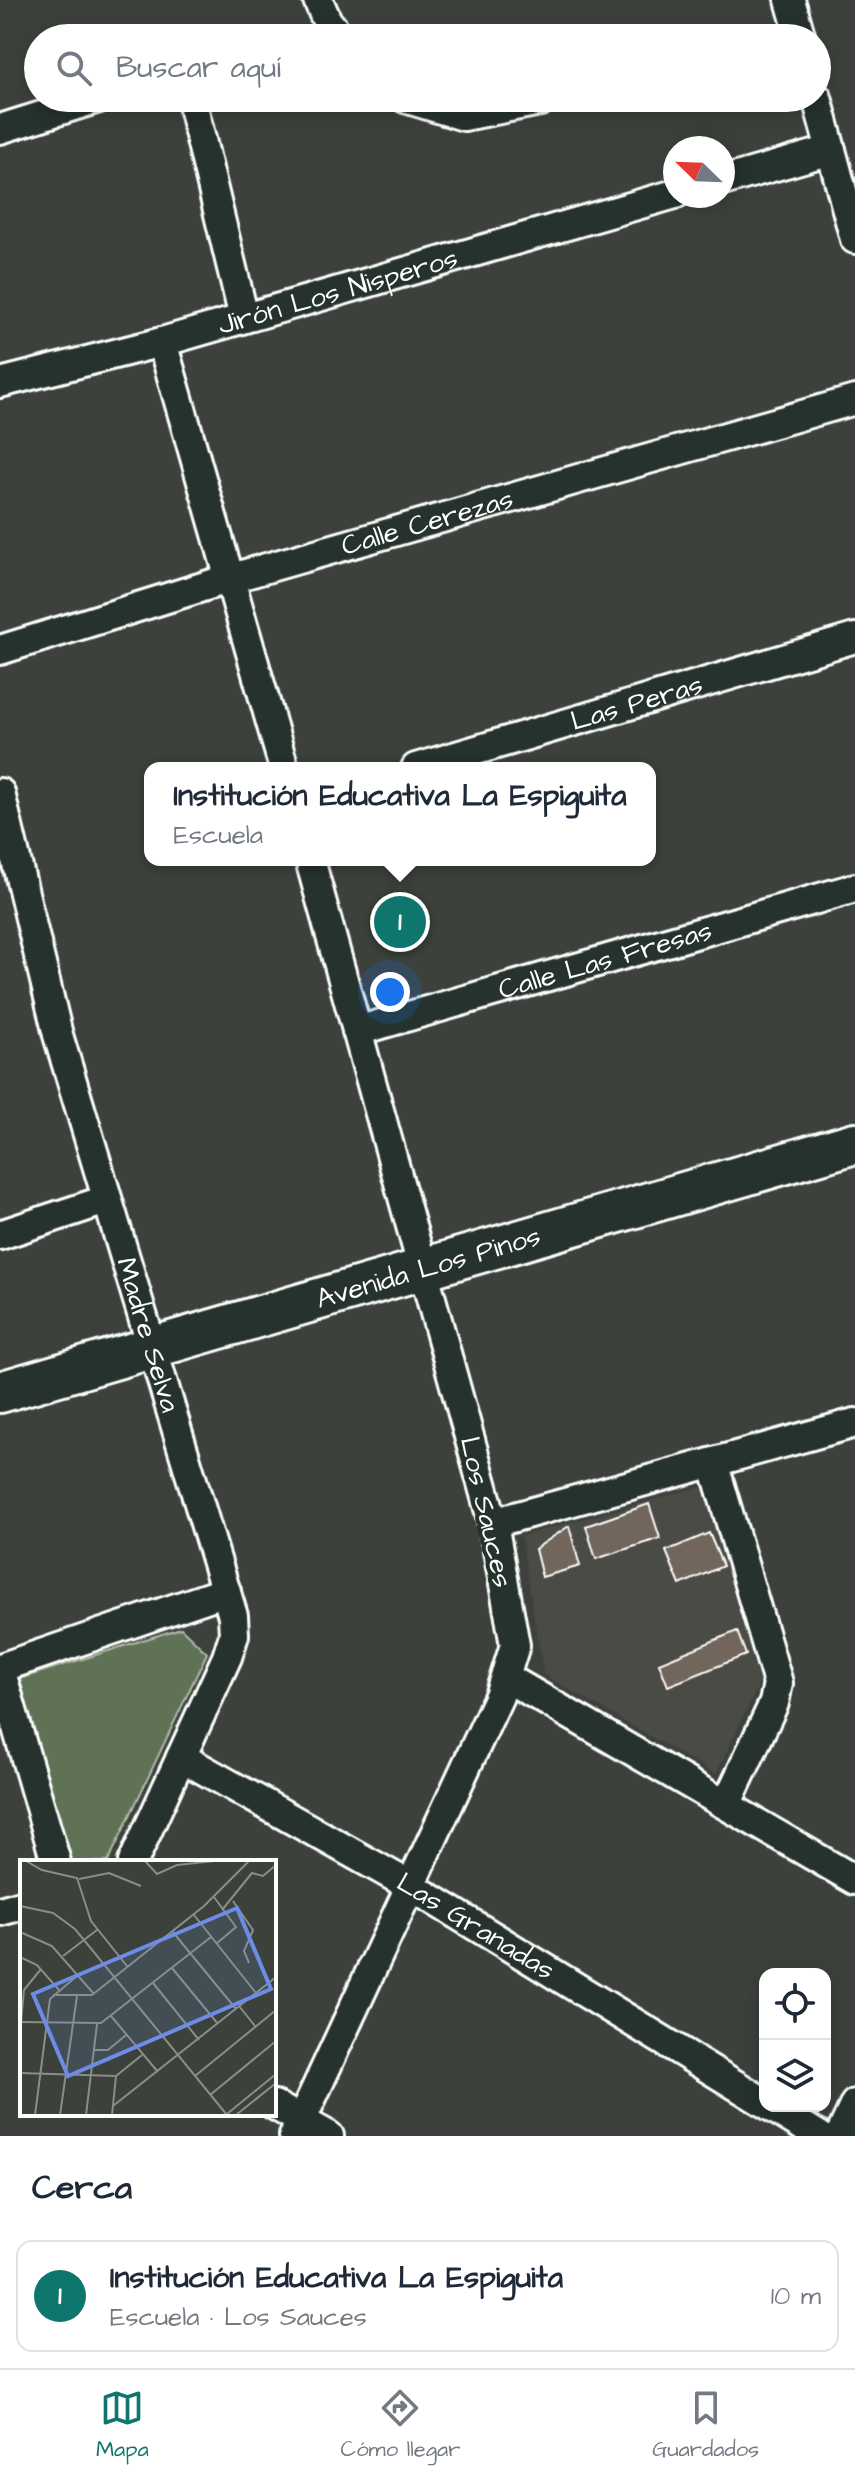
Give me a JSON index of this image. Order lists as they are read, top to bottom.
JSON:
{
  "streets": {
    "street": [
      "Jirón Los Nisperos",
      "Calle Cerezas",
      "Las Peras",
      "Calle Las Fresas",
      "Avenida Los Pinos",
      "Madre Selva",
      "Los Sauces",
      "Las Granadas"
    ]
  },
  "crossings": [
    ["Calle Las Fresas", "Los Sauces"],
    ["Avenida Los Pinos", "Madre Selva"],
    ["Avenida Los Pinos", "Los Sauces"],
    ["Madre Selva", "Las Granadas"],
    ["Los Sauces", "Las Granadas"]
  ],
  "north": "top left",
  "page": {
    "search": "Buscar aquí",
    "popup": ["Institución Educativa La Espiguita", "Escuela"],
    "pins": "1",
    "heading": "Cerca",
    "list": [
      {
        "mark": "1",
        "name": "Institución Educativa La Espiguita",
        "note": "Escuela · Los Sauces",
        "value": "10 m"
      }
    ],
    "nav": ["Mapa", "Cómo llegar", "Guardados"]
  }
}
